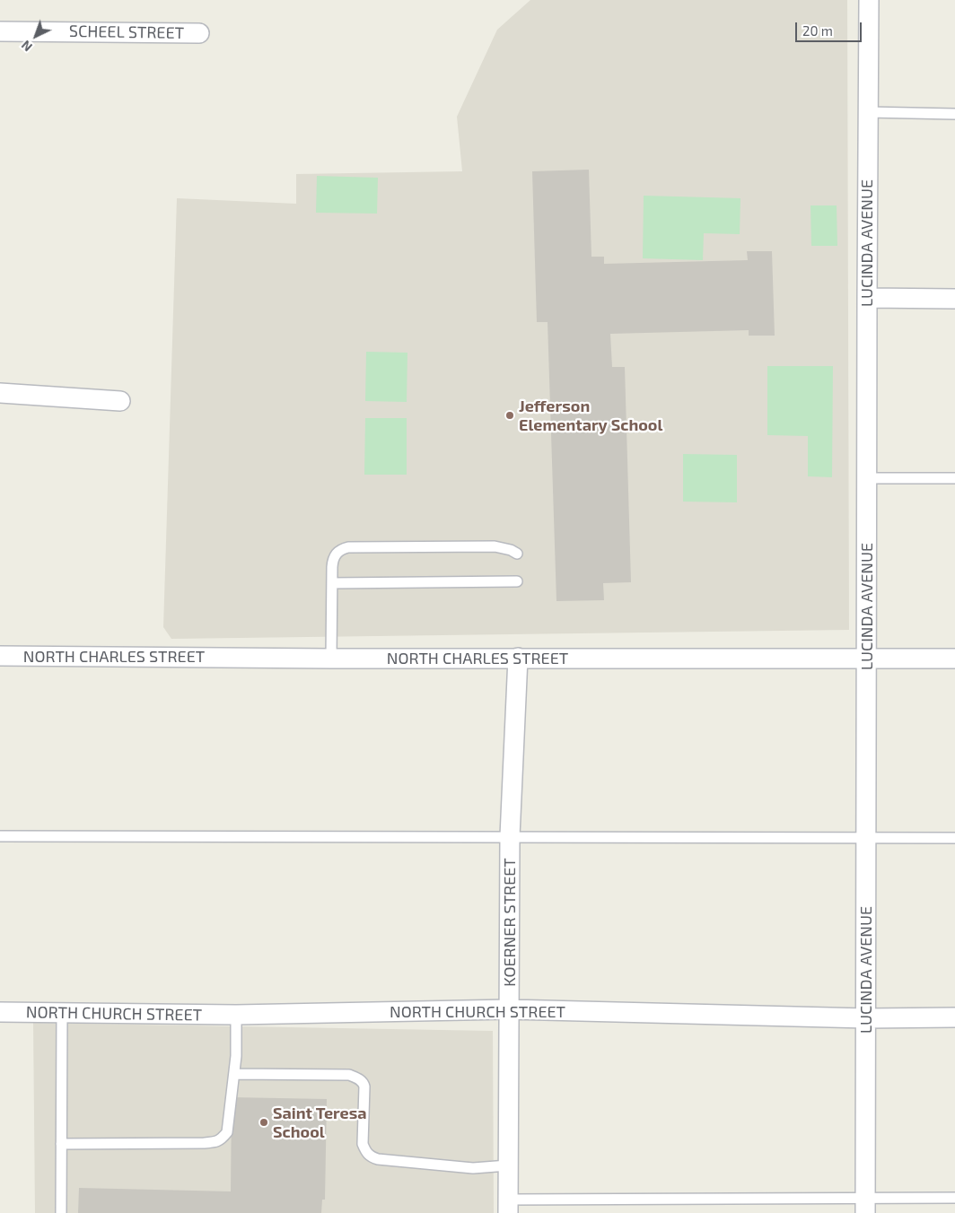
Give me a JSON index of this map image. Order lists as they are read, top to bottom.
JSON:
{
  "streets": {
    "street": [
      "SCHEEL STREET",
      "LUCINDA AVENUE",
      "NORTH CHARLES STREET",
      "KOERNER STREET",
      "NORTH CHURCH STREET"
    ]
  },
  "crossings": [
    ["LUCINDA AVENUE", "NORTH CHARLES STREET"],
    ["LUCINDA AVENUE", "NORTH CHURCH STREET"],
    ["NORTH CHARLES STREET", "KOERNER STREET"],
    ["KOERNER STREET", "NORTH CHURCH STREET"]
  ],
  "places": ["Jefferson Elementary School", "Saint Teresa School"],
  "scale_bar": "20 m",
  "north": "bottom left"
}
